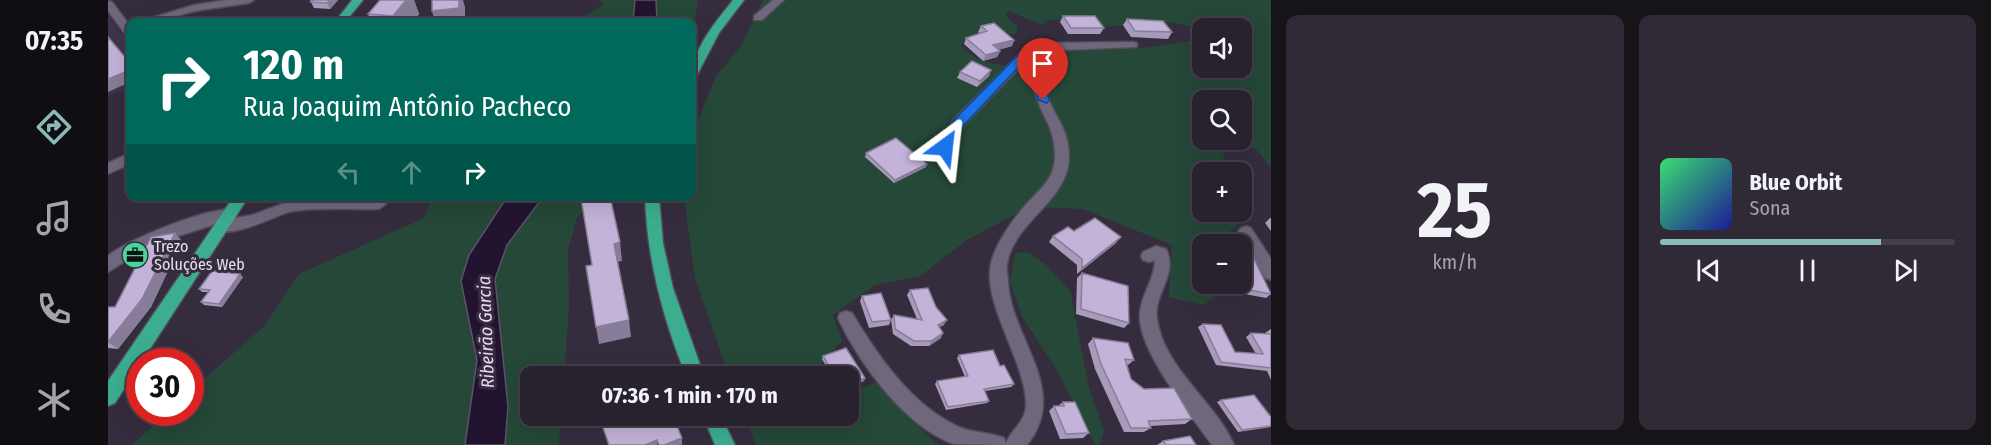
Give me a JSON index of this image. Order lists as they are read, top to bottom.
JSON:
{
  "water": ["Ribeirão Garcia"],
  "places": {
    "office": ["Trezo Soluções Web"]
  },
  "page": {
    "tabs": "07:35",
    "tile": ["25", "km/h"],
    "map_buttons": ["+", "−"],
    "turn": ["120 m", "Rua Joaquim Antônio Pacheco"],
    "song": ["Blue Orbit", "Sona"],
    "limit": "30",
    "trip": "07:36 · 1 min · 170 m"
  }
}
